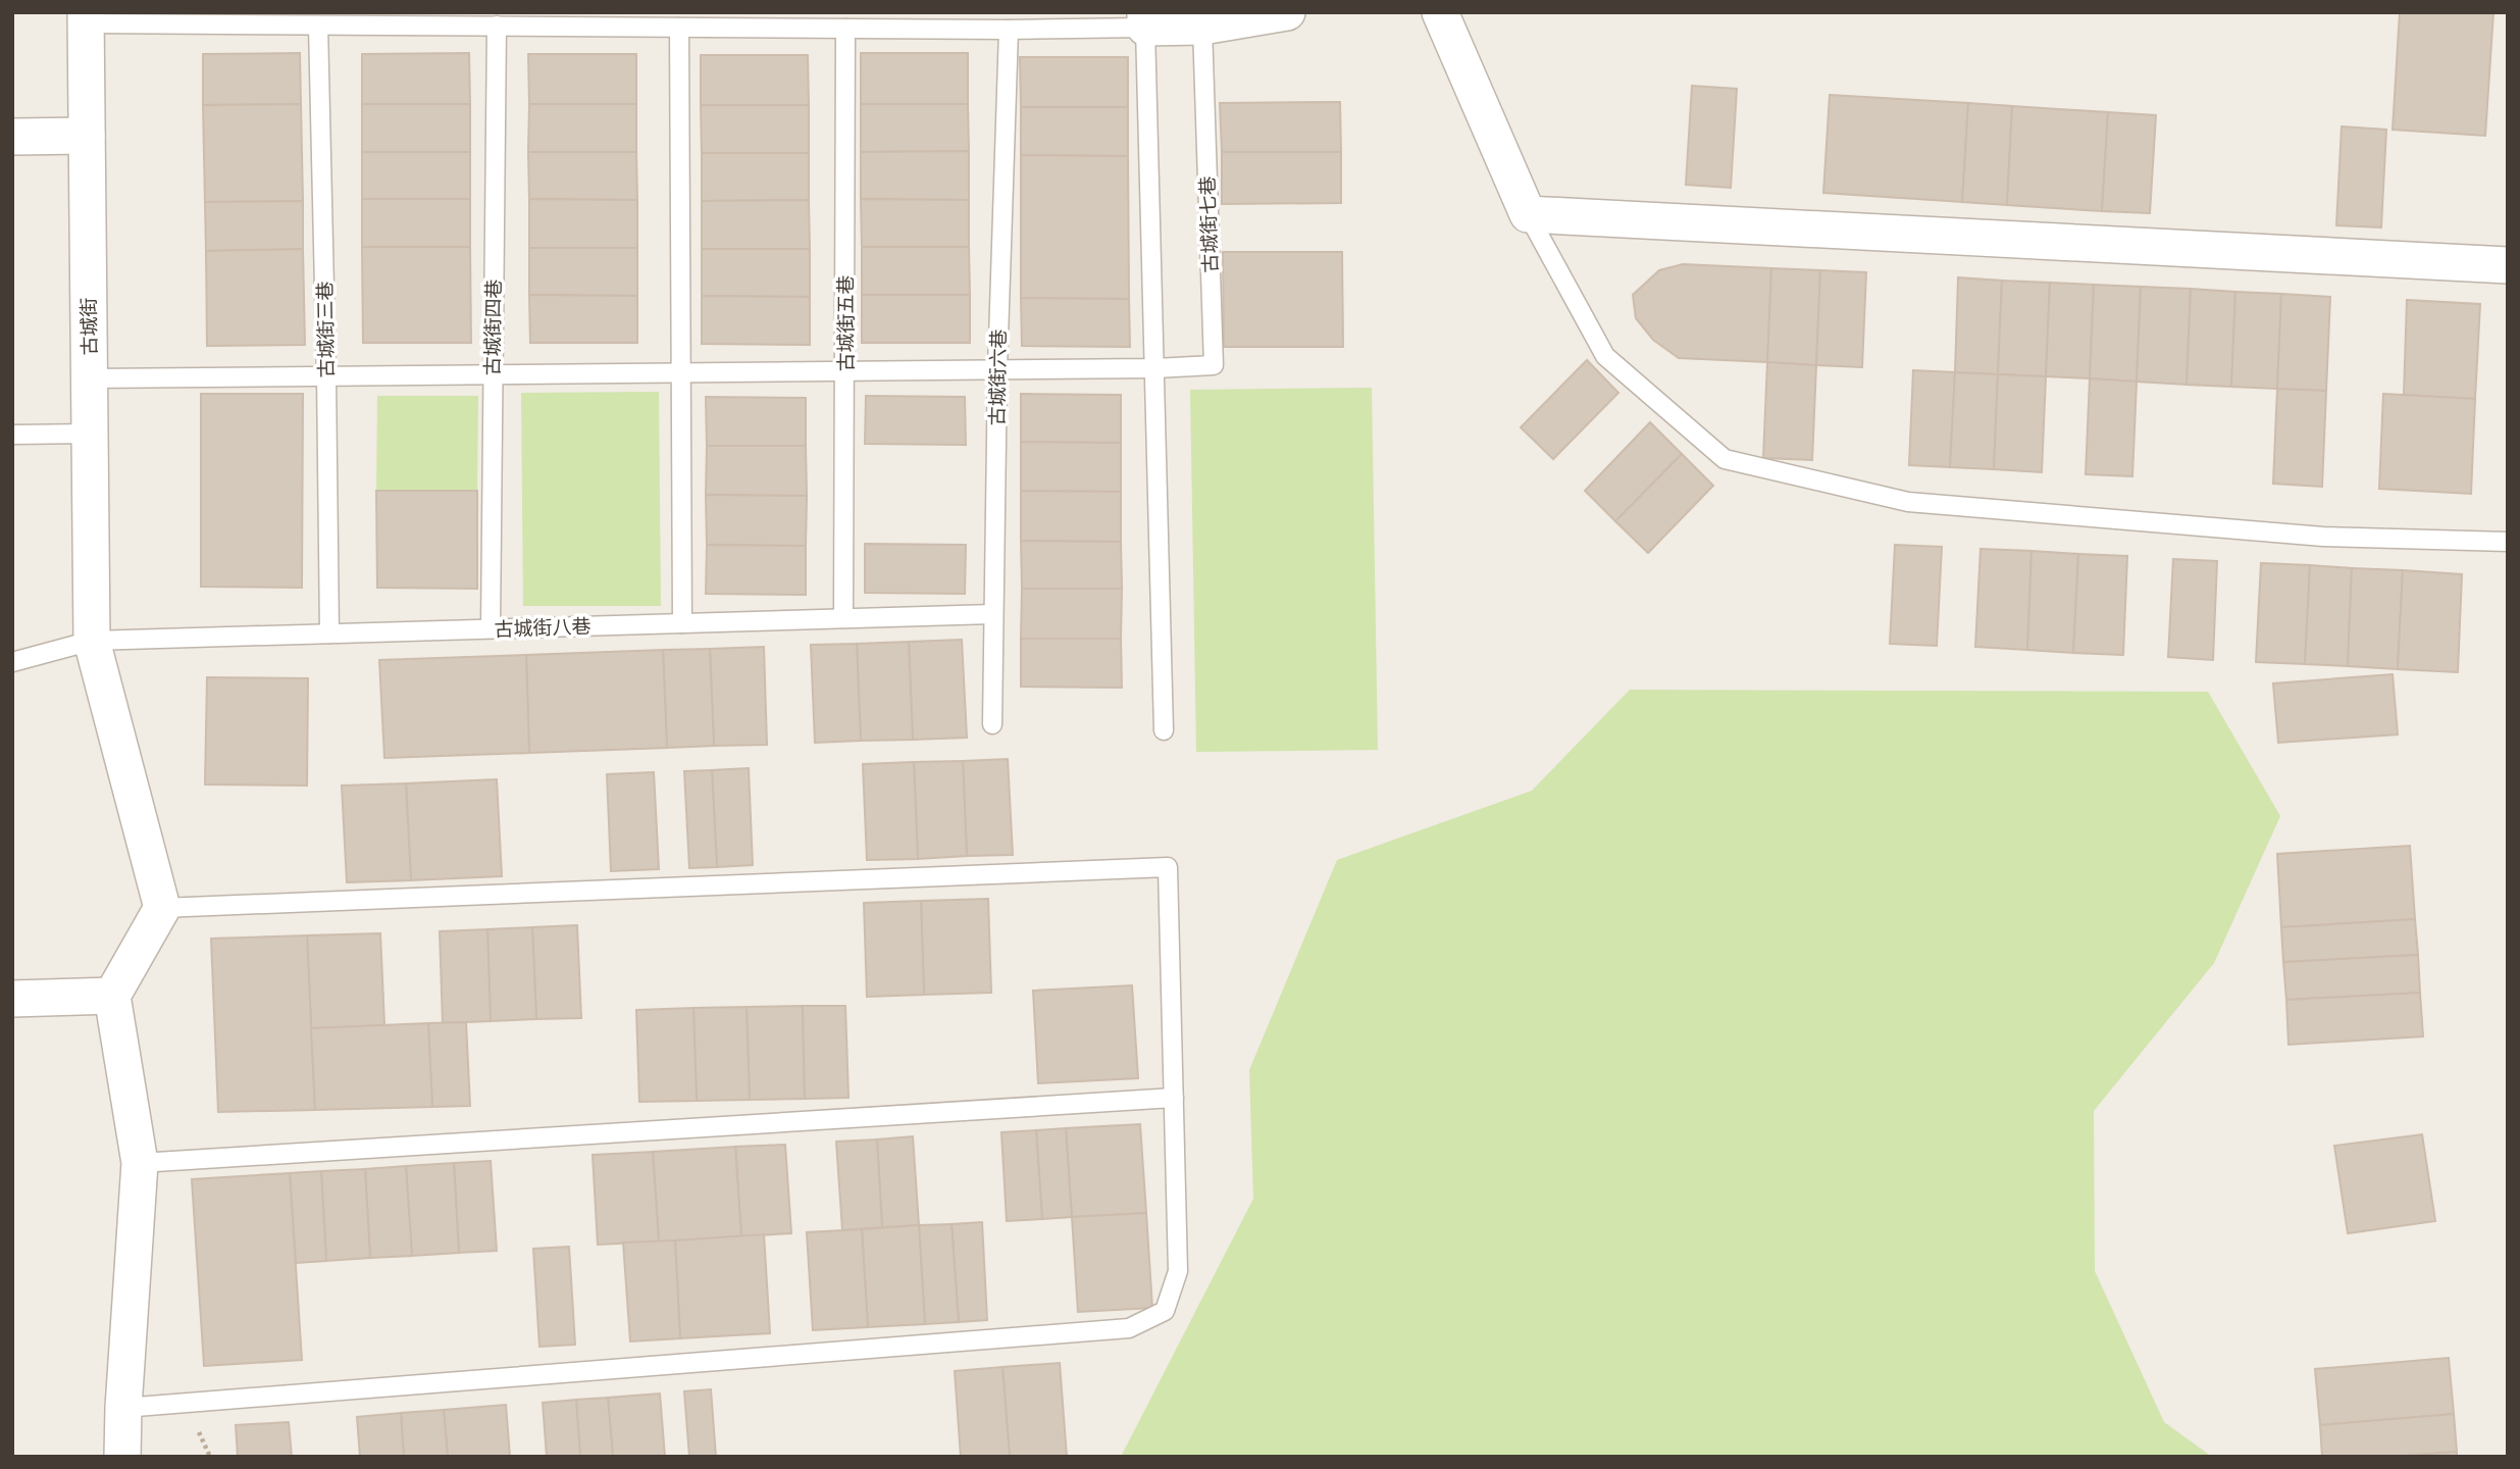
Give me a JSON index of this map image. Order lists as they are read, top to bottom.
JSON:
{
  "streets": {
    "street": ["古城街"],
    "lane": [
      "古城街七巷",
      "古城街五巷",
      "古城街四巷",
      "古城街三巷",
      "古城街六巷",
      "古城街八巷"
    ]
  },
  "crossings": [
    ["古城街五巷", "古城街八巷"],
    ["古城街", "古城街八巷"],
    ["古城街四巷", "古城街八巷"],
    ["古城街三巷", "古城街八巷"],
    ["古城街六巷", "古城街八巷"]
  ]
}
